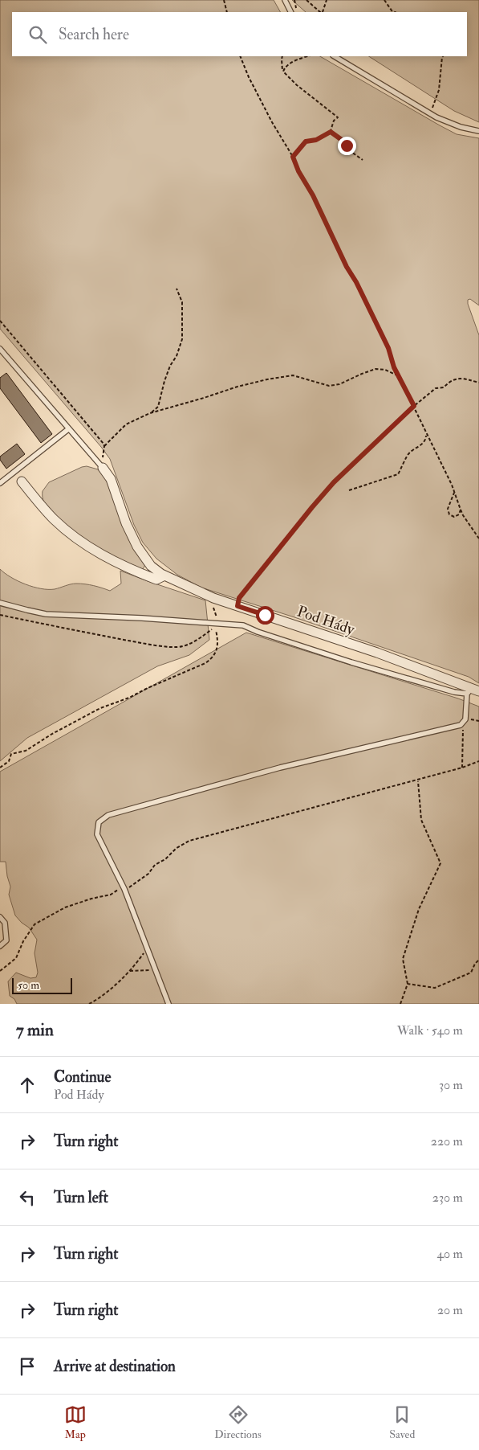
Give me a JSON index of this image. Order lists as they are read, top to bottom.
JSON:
{
  "streets": {
    "street": ["Pod Hády"]
  },
  "scale_bar": "50 m",
  "page": {
    "search": "Search here",
    "scale": "50 m",
    "heading": ["7 min", "Walk · 540 m"],
    "list": [
      ["Continue", "Pod Hády", "30 m"],
      ["Turn right", "220 m"],
      ["Turn left", "230 m"],
      ["Turn right", "40 m"],
      ["Turn right", "20 m"],
      "Arrive at destination"
    ],
    "nav": ["Map", "Directions", "Saved"]
  }
}
